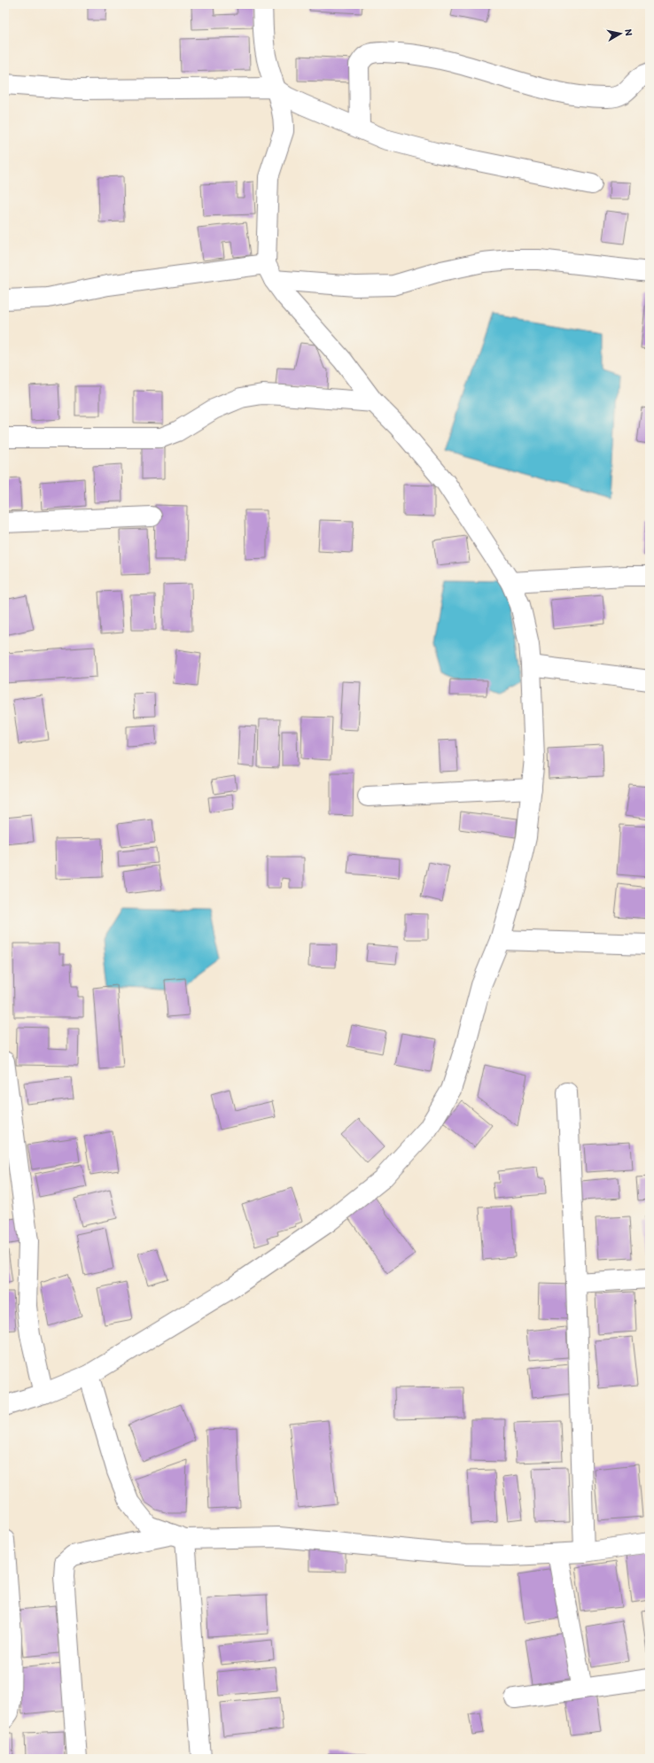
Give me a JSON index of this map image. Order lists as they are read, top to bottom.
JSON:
{
  "north": "right"
}
